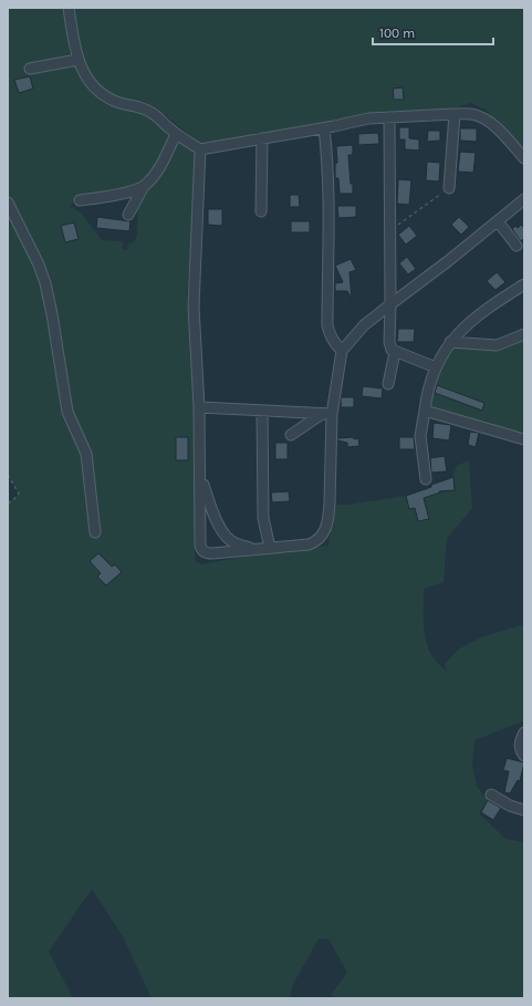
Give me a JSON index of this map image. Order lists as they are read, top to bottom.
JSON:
{
  "scale_bar": "100 m"
}
